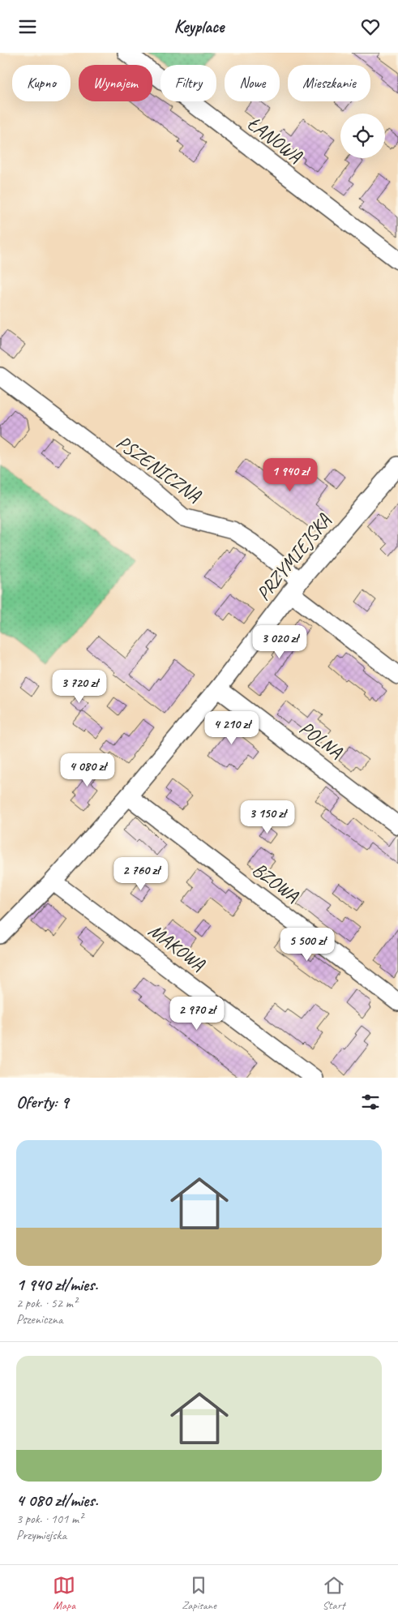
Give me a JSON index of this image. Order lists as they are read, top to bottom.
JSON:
{
  "streets": {
    "street": [
      "ŁANOWA",
      "PSZENICZNA",
      "PRZYMIEJSKA",
      "POLNA",
      "BZOWA",
      "MAKOWA"
    ]
  },
  "crossings": [
    ["PSZENICZNA", "PRZYMIEJSKA"],
    ["PRZYMIEJSKA", "POLNA"],
    ["PRZYMIEJSKA", "BZOWA"],
    ["PRZYMIEJSKA", "MAKOWA"]
  ],
  "page": {
    "header": "Keyplace",
    "chip": [
      "Kupno",
      "Wynajem",
      "Filtry",
      "Nowe",
      "Mieszkanie"
    ],
    "price": [
      "1 940 zł",
      "3 020 zł",
      "3 720 zł",
      "4 210 zł",
      "4 080 zł",
      "3 150 zł",
      "2 760 zł",
      "5 500 zł",
      "2 970 zł"
    ],
    "heading": "Oferty: 9",
    "list": [
      {
        "name": "1 940 zł/mies.",
        "note": "2 pok. · 52 m² · Pszeniczna"
      },
      {
        "name": "4 080 zł/mies.",
        "note": "3 pok. · 101 m² · Przymiejska"
      }
    ],
    "tabs": ["Mapa", "Zapisane", "Start"]
  }
}
